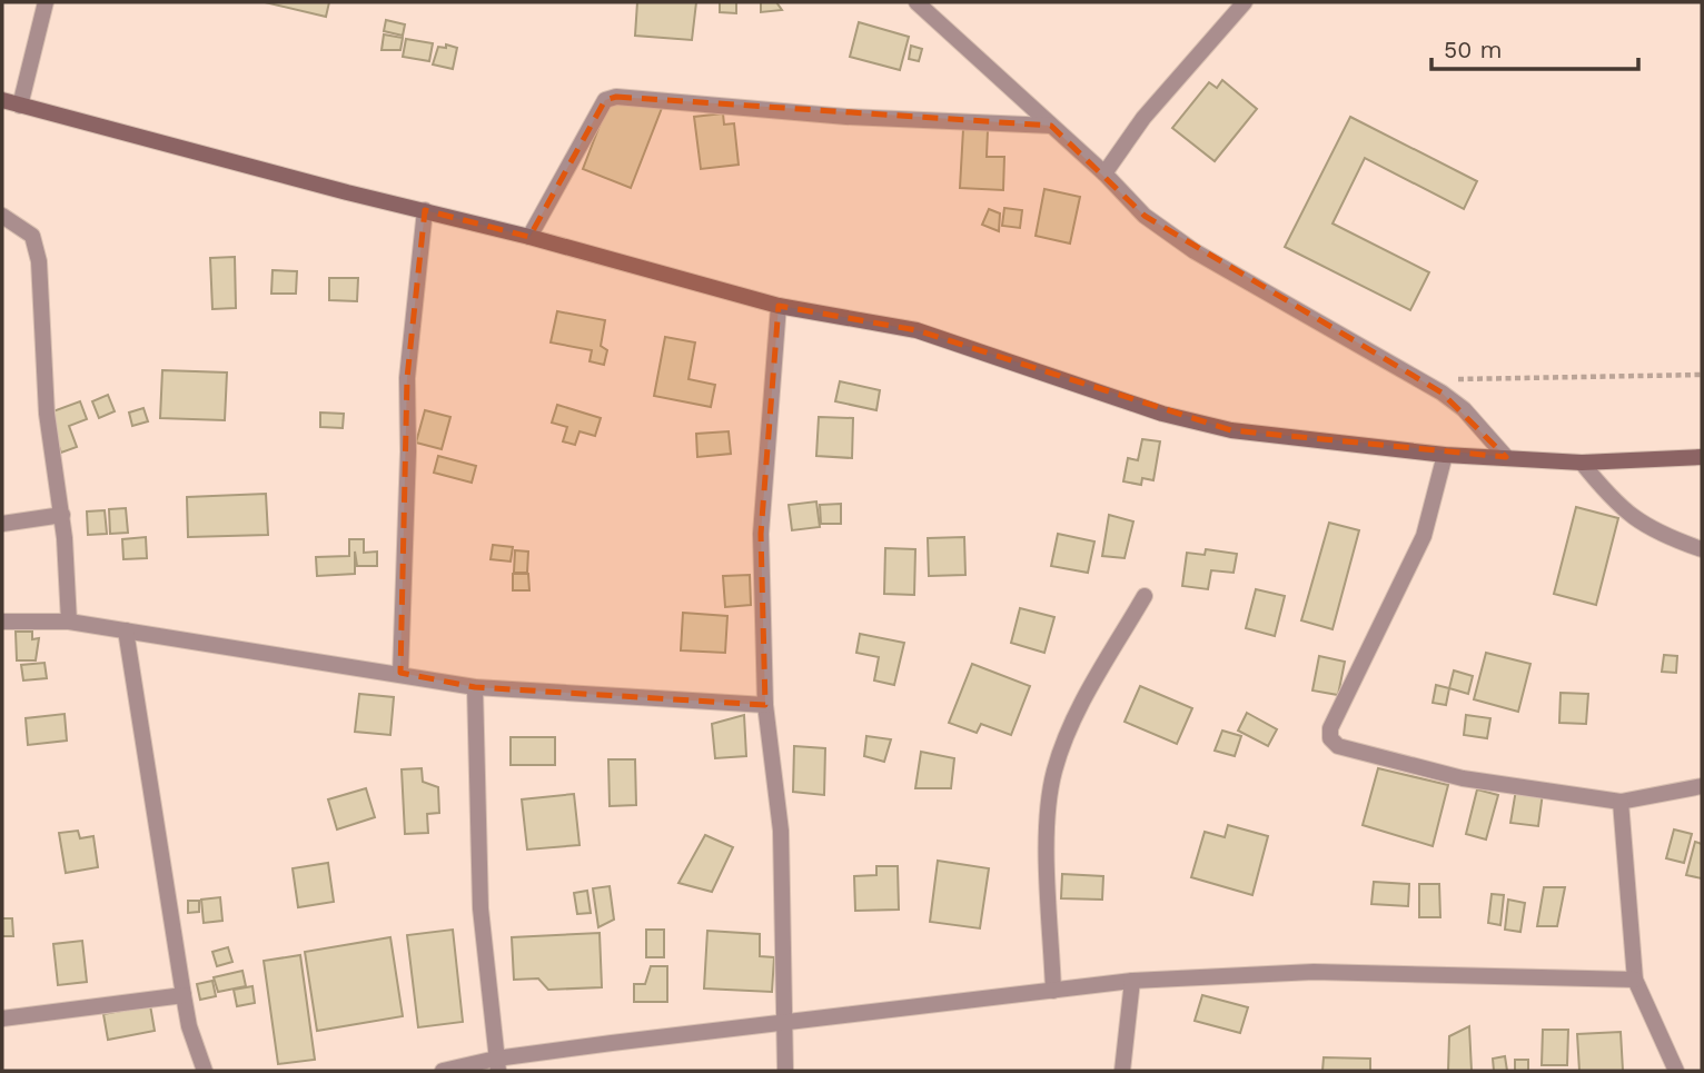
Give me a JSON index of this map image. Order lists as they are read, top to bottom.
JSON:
{
  "scale_bar": "50 m"
}
